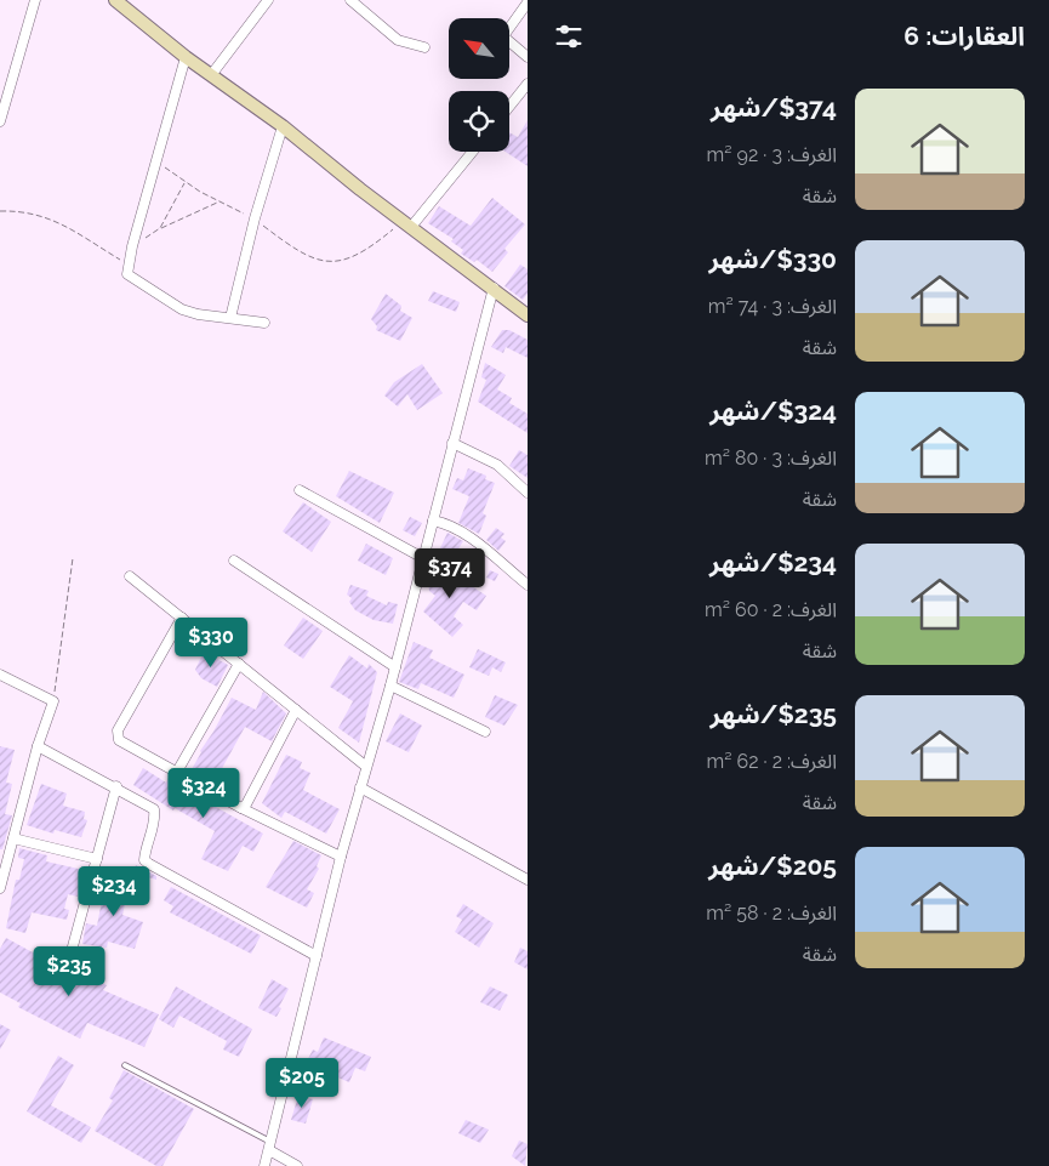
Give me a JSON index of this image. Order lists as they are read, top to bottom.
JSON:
{
  "north": "top left",
  "page": {
    "heading": "العقارات: 6",
    "list": [
      {
        "name": "$374/شهر",
        "note": "الغرف: 3 · 92 m² · شقة"
      },
      {
        "name": "$330/شهر",
        "note": "الغرف: 3 · 74 m² · شقة"
      },
      {
        "name": "$324/شهر",
        "note": "الغرف: 3 · 80 m² · شقة"
      },
      {
        "name": "$234/شهر",
        "note": "الغرف: 2 · 60 m² · شقة"
      },
      {
        "name": "$235/شهر",
        "note": "الغرف: 2 · 62 m² · شقة"
      },
      {
        "name": "$205/شهر",
        "note": "الغرف: 2 · 58 m² · شقة"
      }
    ],
    "price": [
      "$374",
      "$330",
      "$324",
      "$234",
      "$235",
      "$205"
    ]
  }
}
